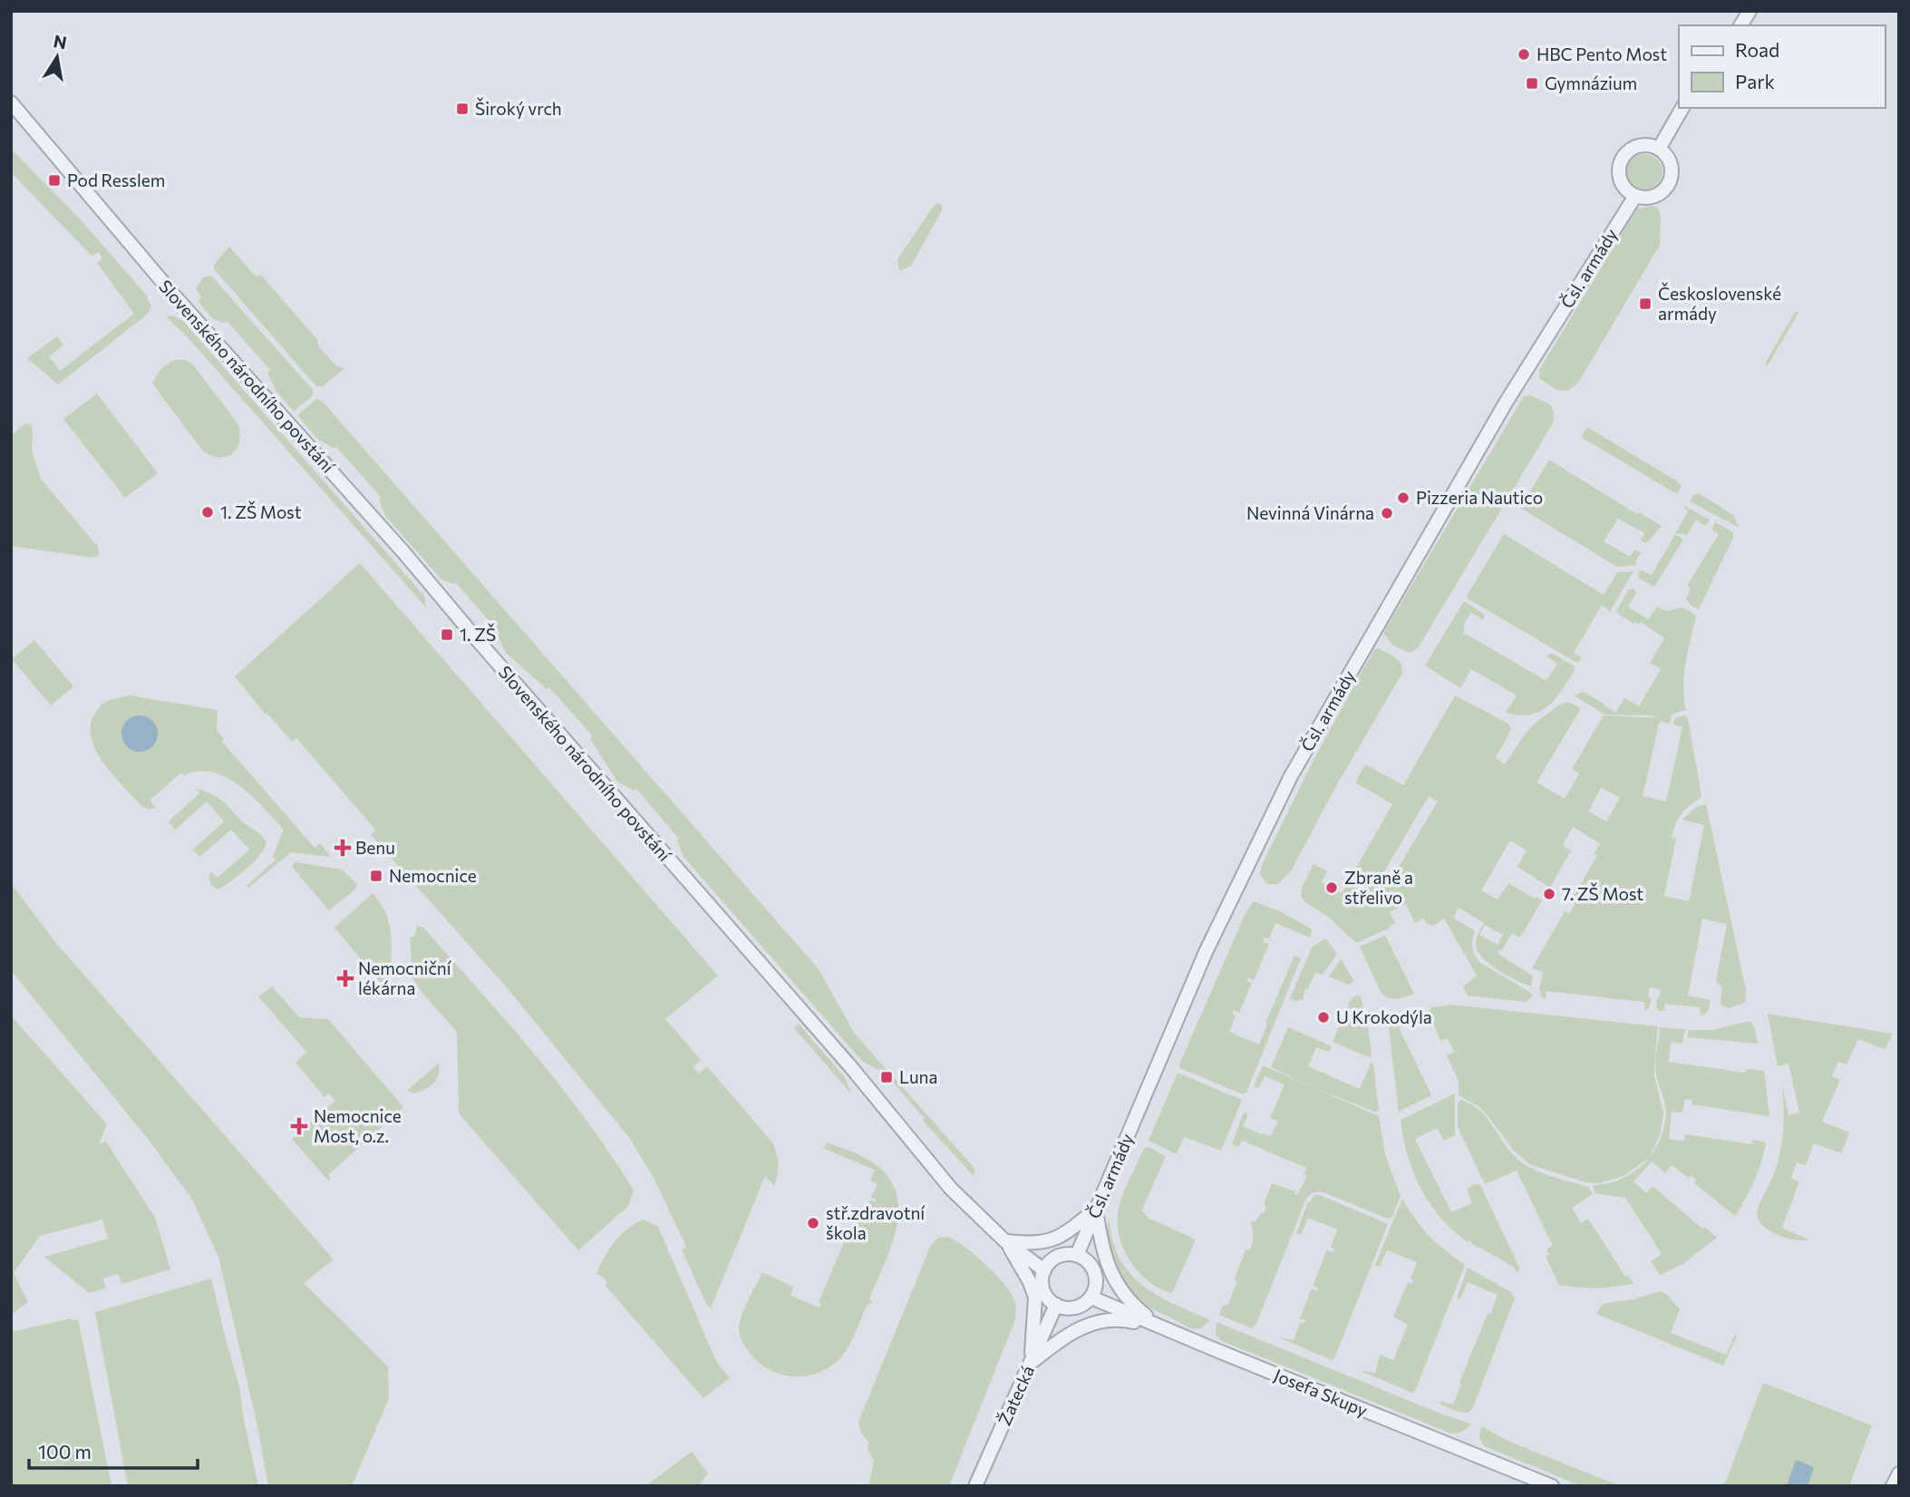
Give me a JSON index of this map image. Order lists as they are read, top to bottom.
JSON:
{
  "streets": {
    "street": [
      "Čsl. armády",
      "Slovenského národního povstání",
      "Josefa Skupy",
      "Žatecká"
    ]
  },
  "crossings": [
    ["Čsl. armády", "Slovenského národního povstání"],
    ["Čsl. armády", "Josefa Skupy"],
    ["Čsl. armády", "Žatecká"],
    ["Slovenského národního povstání", "Josefa Skupy"],
    ["Slovenského národního povstání", "Žatecká"],
    ["Josefa Skupy", "Žatecká"]
  ],
  "places": {
    "other": [
      "HBC Pento Most",
      "Pizzeria Nautico",
      "1. ZŠ Most",
      "Nevinná Vinárna",
      "Zbraně a střelivo",
      "7. ZŠ Most",
      "U Krokodýla",
      "stř.zdravotní škola"
    ],
    "transit": [
      "Gymnázium",
      "Široký vrch",
      "Pod Resslem",
      "Československé armády",
      "1. ZŠ",
      "Nemocnice",
      "Luna"
    ],
    "health": ["Benu", "Nemocniční lékárna", "Nemocnice Most, o.z."]
  },
  "legend": ["Road", "Park"],
  "scale_bar": "100 m",
  "north": "top"
}
